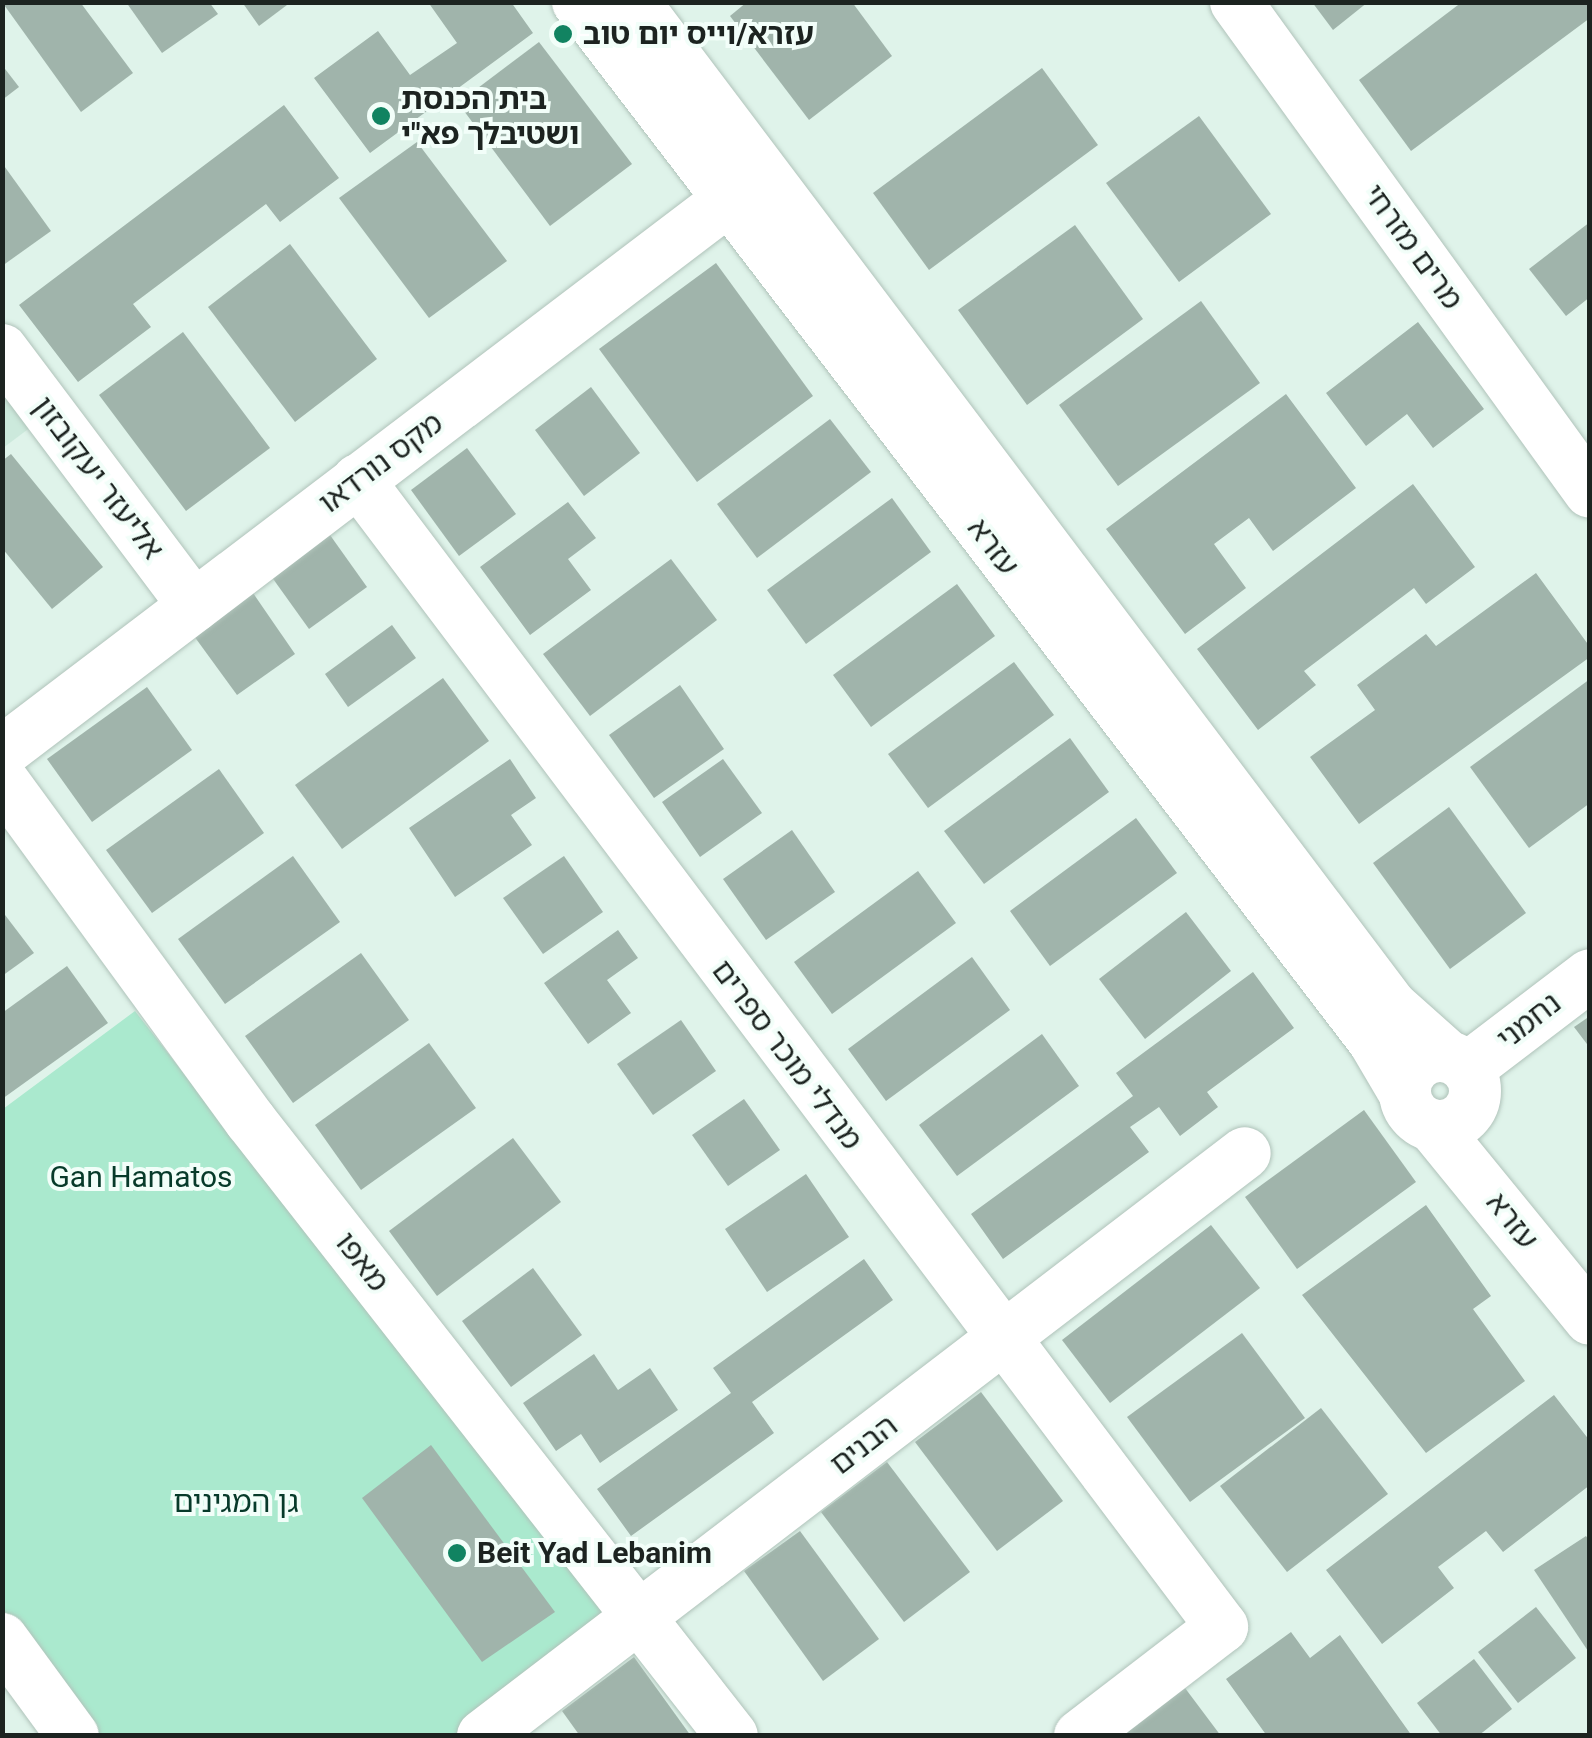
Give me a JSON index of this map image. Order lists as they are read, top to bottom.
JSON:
{
  "streets": {
    "street": [
      "מרים מזרחי",
      "מקס נורדאו",
      "אליעזר יעקובזון",
      "עזרא",
      "נחמני",
      "מנדלי מוכר ספרים",
      "מאפו",
      "הבנים"
    ]
  },
  "crossings": [
    ["מקס נורדאו", "אליעזר יעקובזון"],
    ["מקס נורדאו", "עזרא"],
    ["מקס נורדאו", "מנדלי מוכר ספרים"],
    ["עזרא", "נחמני"],
    ["מנדלי מוכר ספרים", "הבנים"],
    ["מאפו", "הבנים"]
  ],
  "parks": ["Gan Hamatos", "גן המגינים"],
  "places": ["עזרא/וייס יום טוב", "בית הכנסת ושטיבלך פא\"י", "Beit Yad Lebanim"]
}
